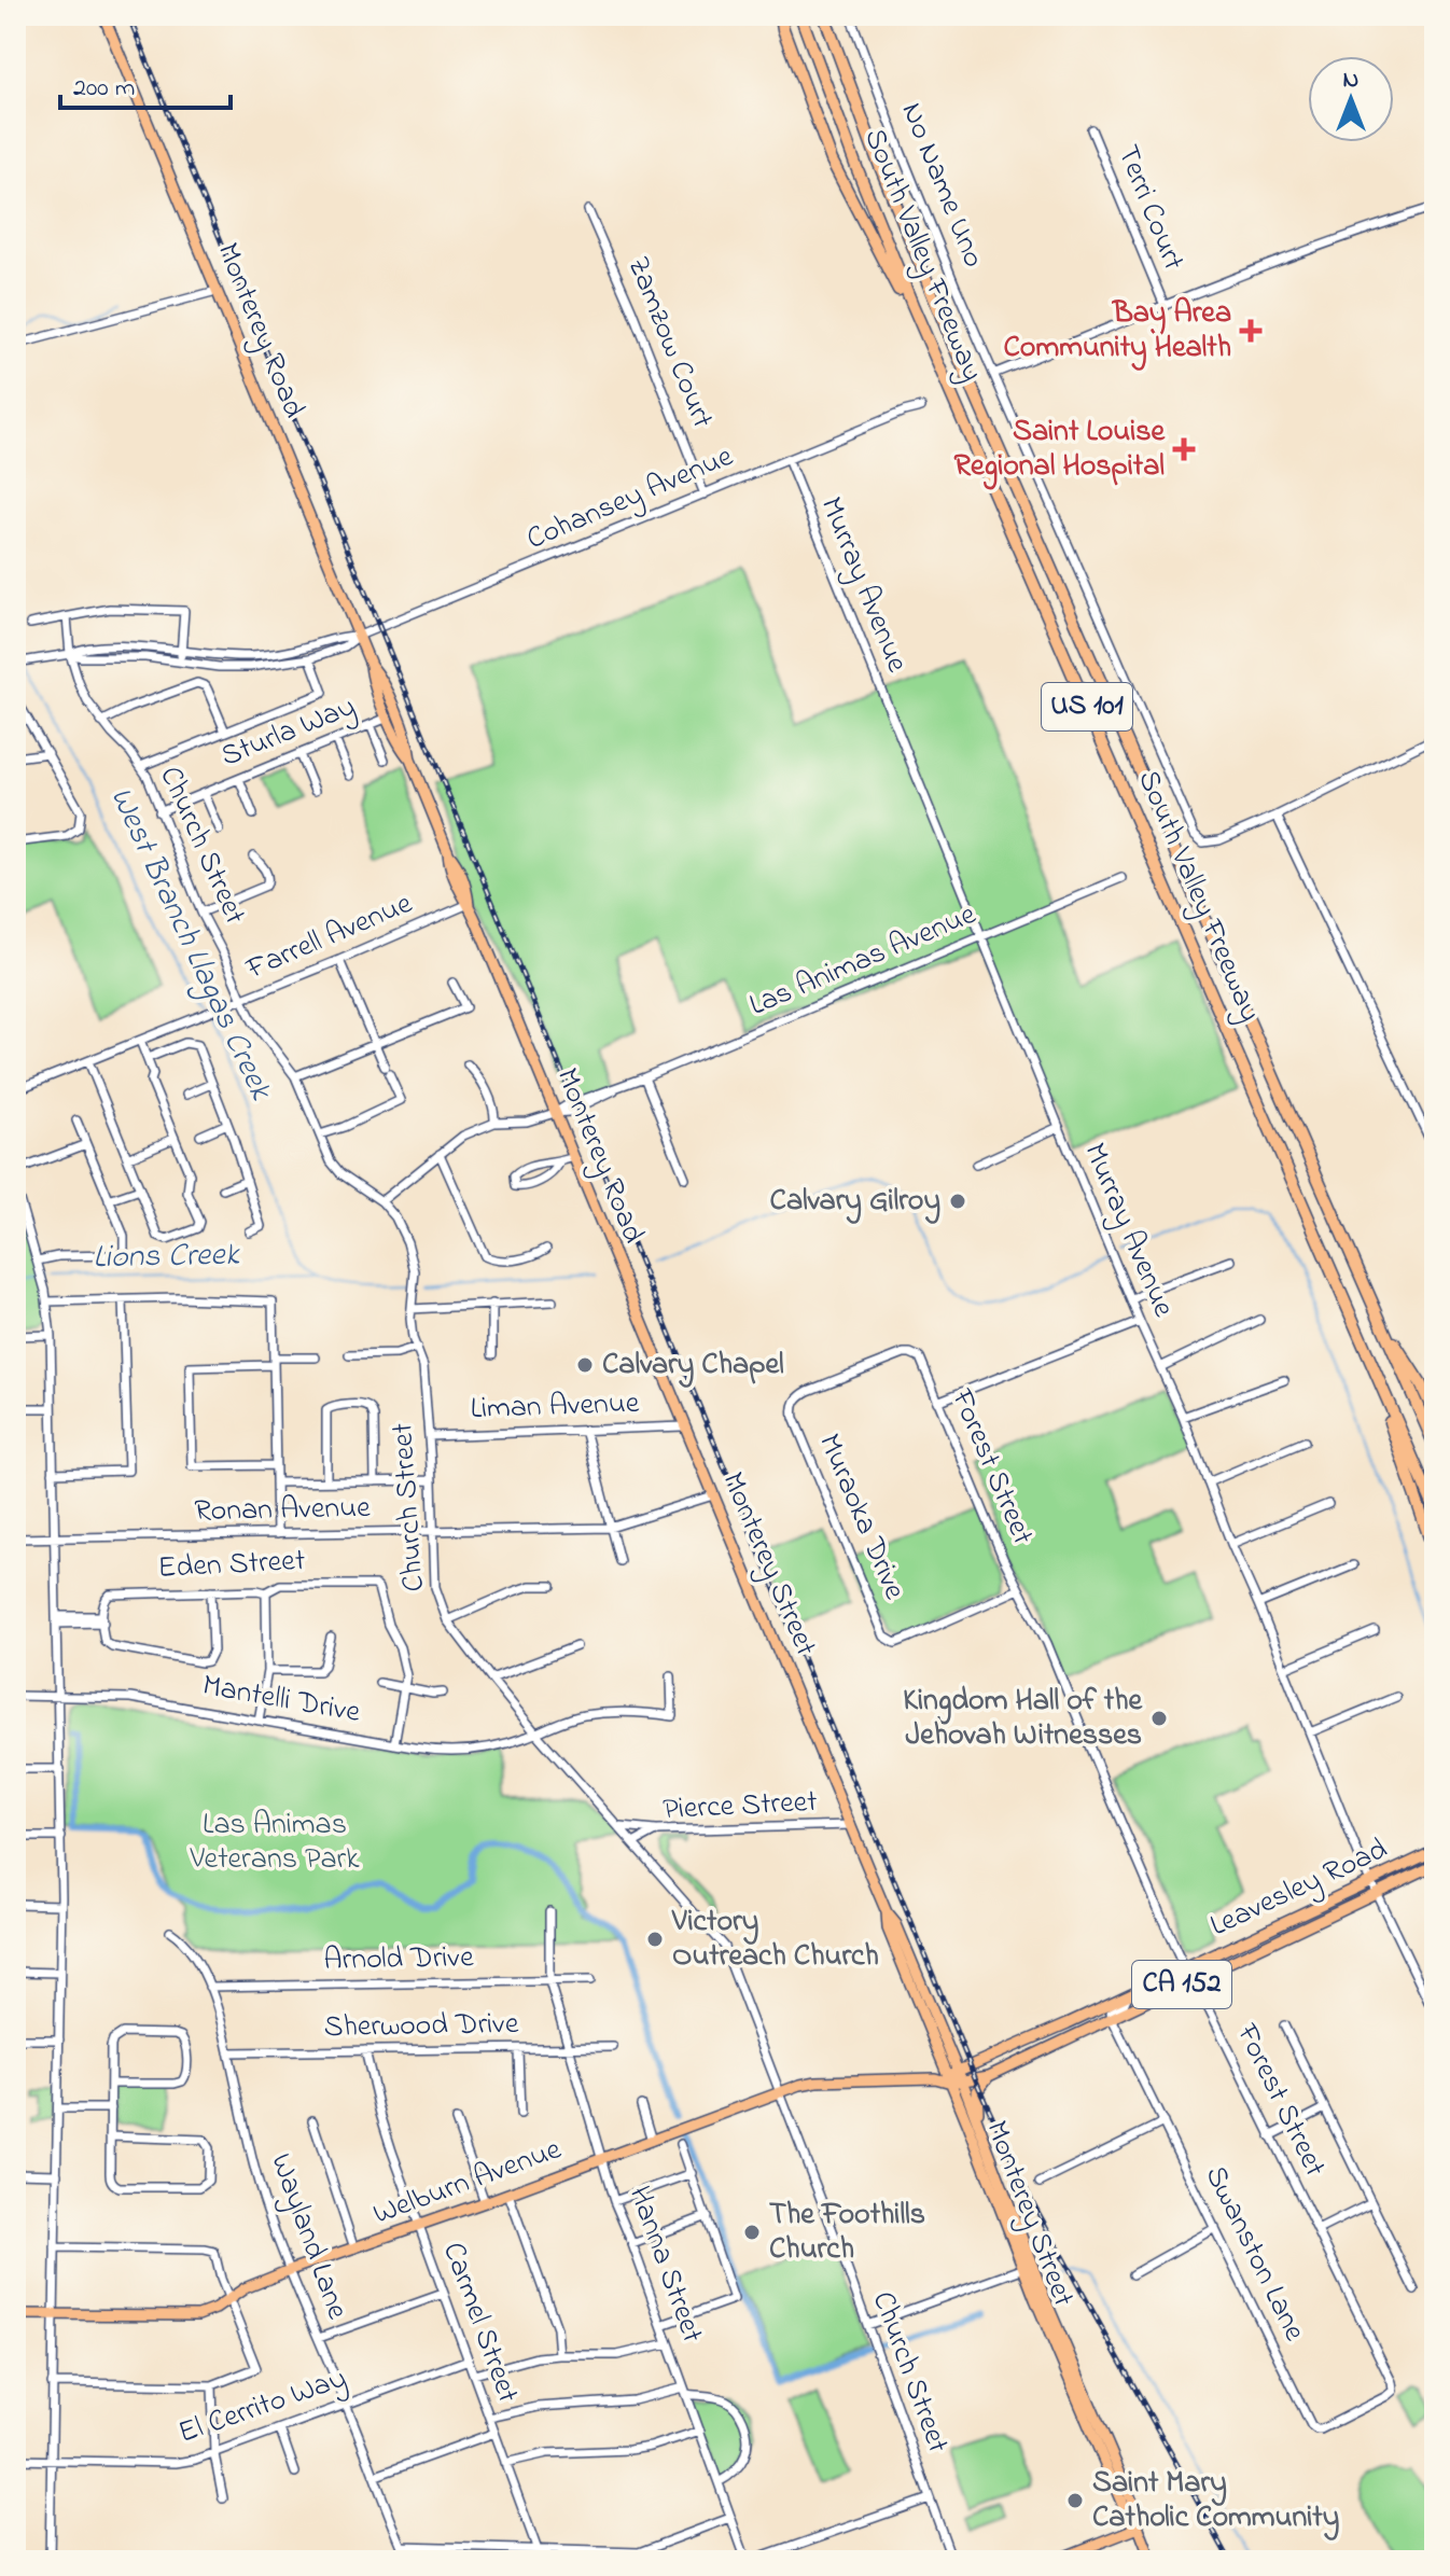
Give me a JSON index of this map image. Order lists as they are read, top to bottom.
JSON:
{
  "streets": {
    "highway": ["South Valley Freeway", "US 101"],
    "main road": [
      "Monterey Road",
      "Monterey Street",
      "Leavesley Road",
      "CA 152",
      "Welburn Avenue"
    ],
    "street": [
      "No Name Uno",
      "Terri Court",
      "Zamzow Court",
      "Cohansey Avenue",
      "Murray Avenue",
      "Sturla Way",
      "Church Street",
      "Farrell Avenue",
      "Las Animas Avenue",
      "Liman Avenue",
      "Forest Street",
      "Ronan Avenue",
      "Muraoka Drive",
      "Eden Street",
      "Mantelli Drive",
      "Pierce Street",
      "Arnold Drive",
      "Sherwood Drive",
      "Wayland Lane",
      "Swanston Lane",
      "Hanna Street",
      "Carmel Street",
      "El Cerrito Way"
    ]
  },
  "crossings": [
    ["Monterey Road", "Cohansey Avenue"],
    ["Monterey Road", "Sturla Way"],
    ["Monterey Road", "Farrell Avenue"],
    ["Monterey Road", "Las Animas Avenue"],
    ["Monterey Road", "Liman Avenue"],
    ["Monterey Road", "Monterey Street"],
    ["Zamzow Court", "Cohansey Avenue"],
    ["Cohansey Avenue", "Murray Avenue"],
    ["Cohansey Avenue", "Church Street"],
    ["Murray Avenue", "Las Animas Avenue"],
    ["Murray Avenue", "Leavesley Road"],
    ["Sturla Way", "Church Street"],
    ["Church Street", "Farrell Avenue"],
    ["Church Street", "Liman Avenue"],
    ["Church Street", "Ronan Avenue"],
    ["Church Street", "Mantelli Drive"],
    ["Church Street", "Pierce Street"],
    ["Church Street", "Welburn Avenue"],
    ["Liman Avenue", "Monterey Street"],
    ["Forest Street", "Muraoka Drive"],
    ["Forest Street", "Leavesley Road"],
    ["Forest Street", "Swanston Lane"],
    ["Ronan Avenue", "Monterey Street"],
    ["Monterey Street", "Pierce Street"],
    ["Monterey Street", "Leavesley Road"],
    ["Monterey Street", "Welburn Avenue"],
    ["Leavesley Road", "Welburn Avenue"],
    ["Leavesley Road", "Swanston Lane"],
    ["Arnold Drive", "Wayland Lane"],
    ["Arnold Drive", "Hanna Street"],
    ["Sherwood Drive", "Wayland Lane"],
    ["Sherwood Drive", "Hanna Street"],
    ["Sherwood Drive", "Carmel Street"],
    ["Welburn Avenue", "Wayland Lane"],
    ["Welburn Avenue", "Hanna Street"],
    ["Welburn Avenue", "Carmel Street"],
    ["Wayland Lane", "El Cerrito Way"],
    ["Carmel Street", "El Cerrito Way"]
  ],
  "water": ["West Branch Llagas Creek", "Lions Creek"],
  "parks": ["Las Animas Veterans Park"],
  "places": {
    "health": ["Bay Area Community Health", "Saint Louise Regional Hospital"],
    "other": [
      "Calvary Gilroy",
      "Calvary Chapel",
      "Kingdom Hall of the Jehovah Witnesses",
      "Victory Outreach Church",
      "The Foothills Church",
      "Saint Mary Catholic Community"
    ]
  },
  "scale_bar": "200 m",
  "north": "top"
}
